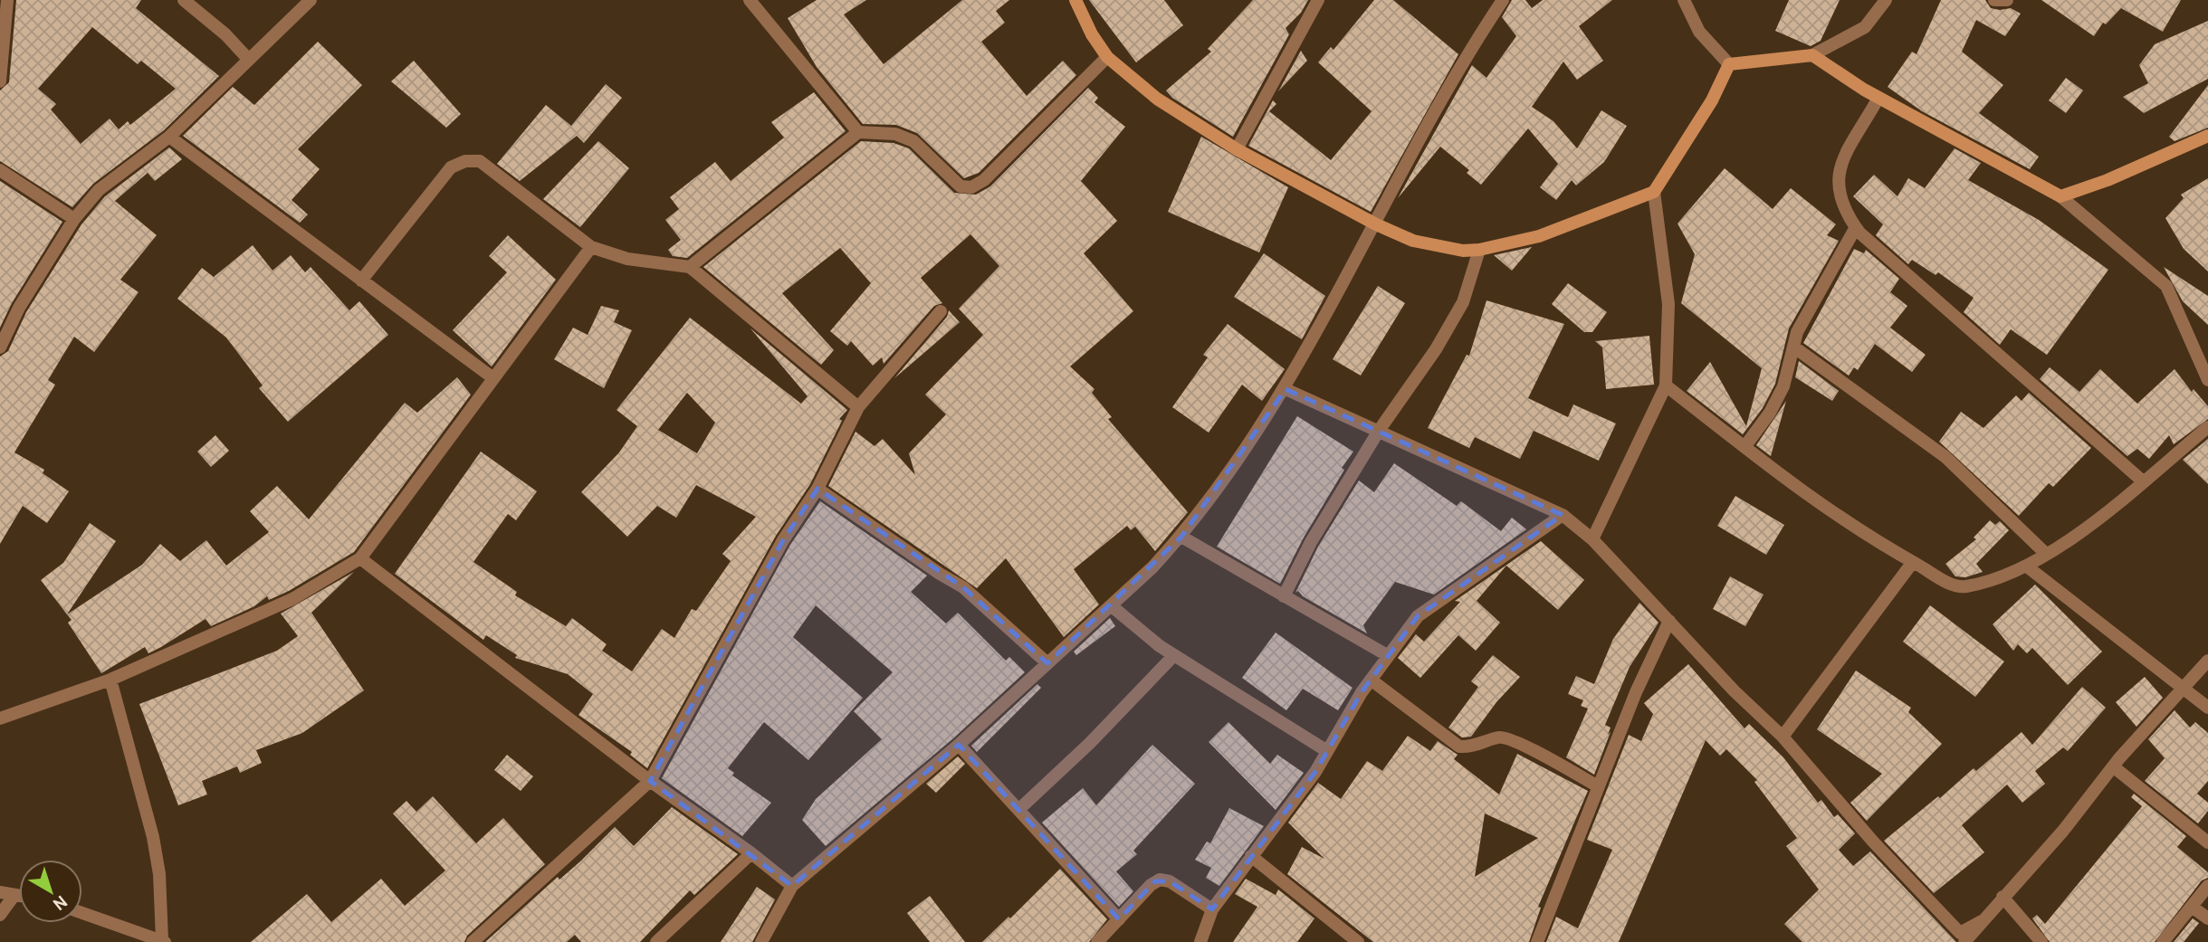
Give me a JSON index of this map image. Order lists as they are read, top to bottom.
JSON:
{
  "north": "bottom right"
}
